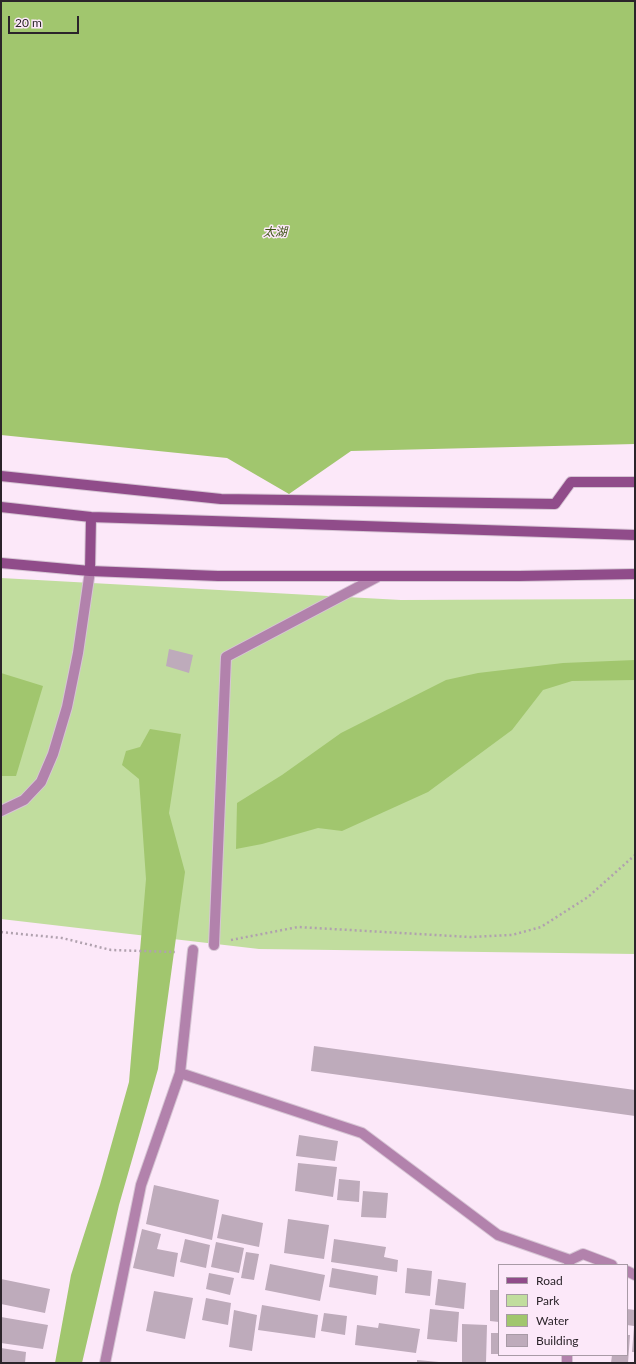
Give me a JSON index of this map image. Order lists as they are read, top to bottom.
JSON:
{
  "water": ["太湖"],
  "legend": [
    "Road",
    "Park",
    "Water",
    "Building"
  ],
  "scale_bar": "20 m"
}
